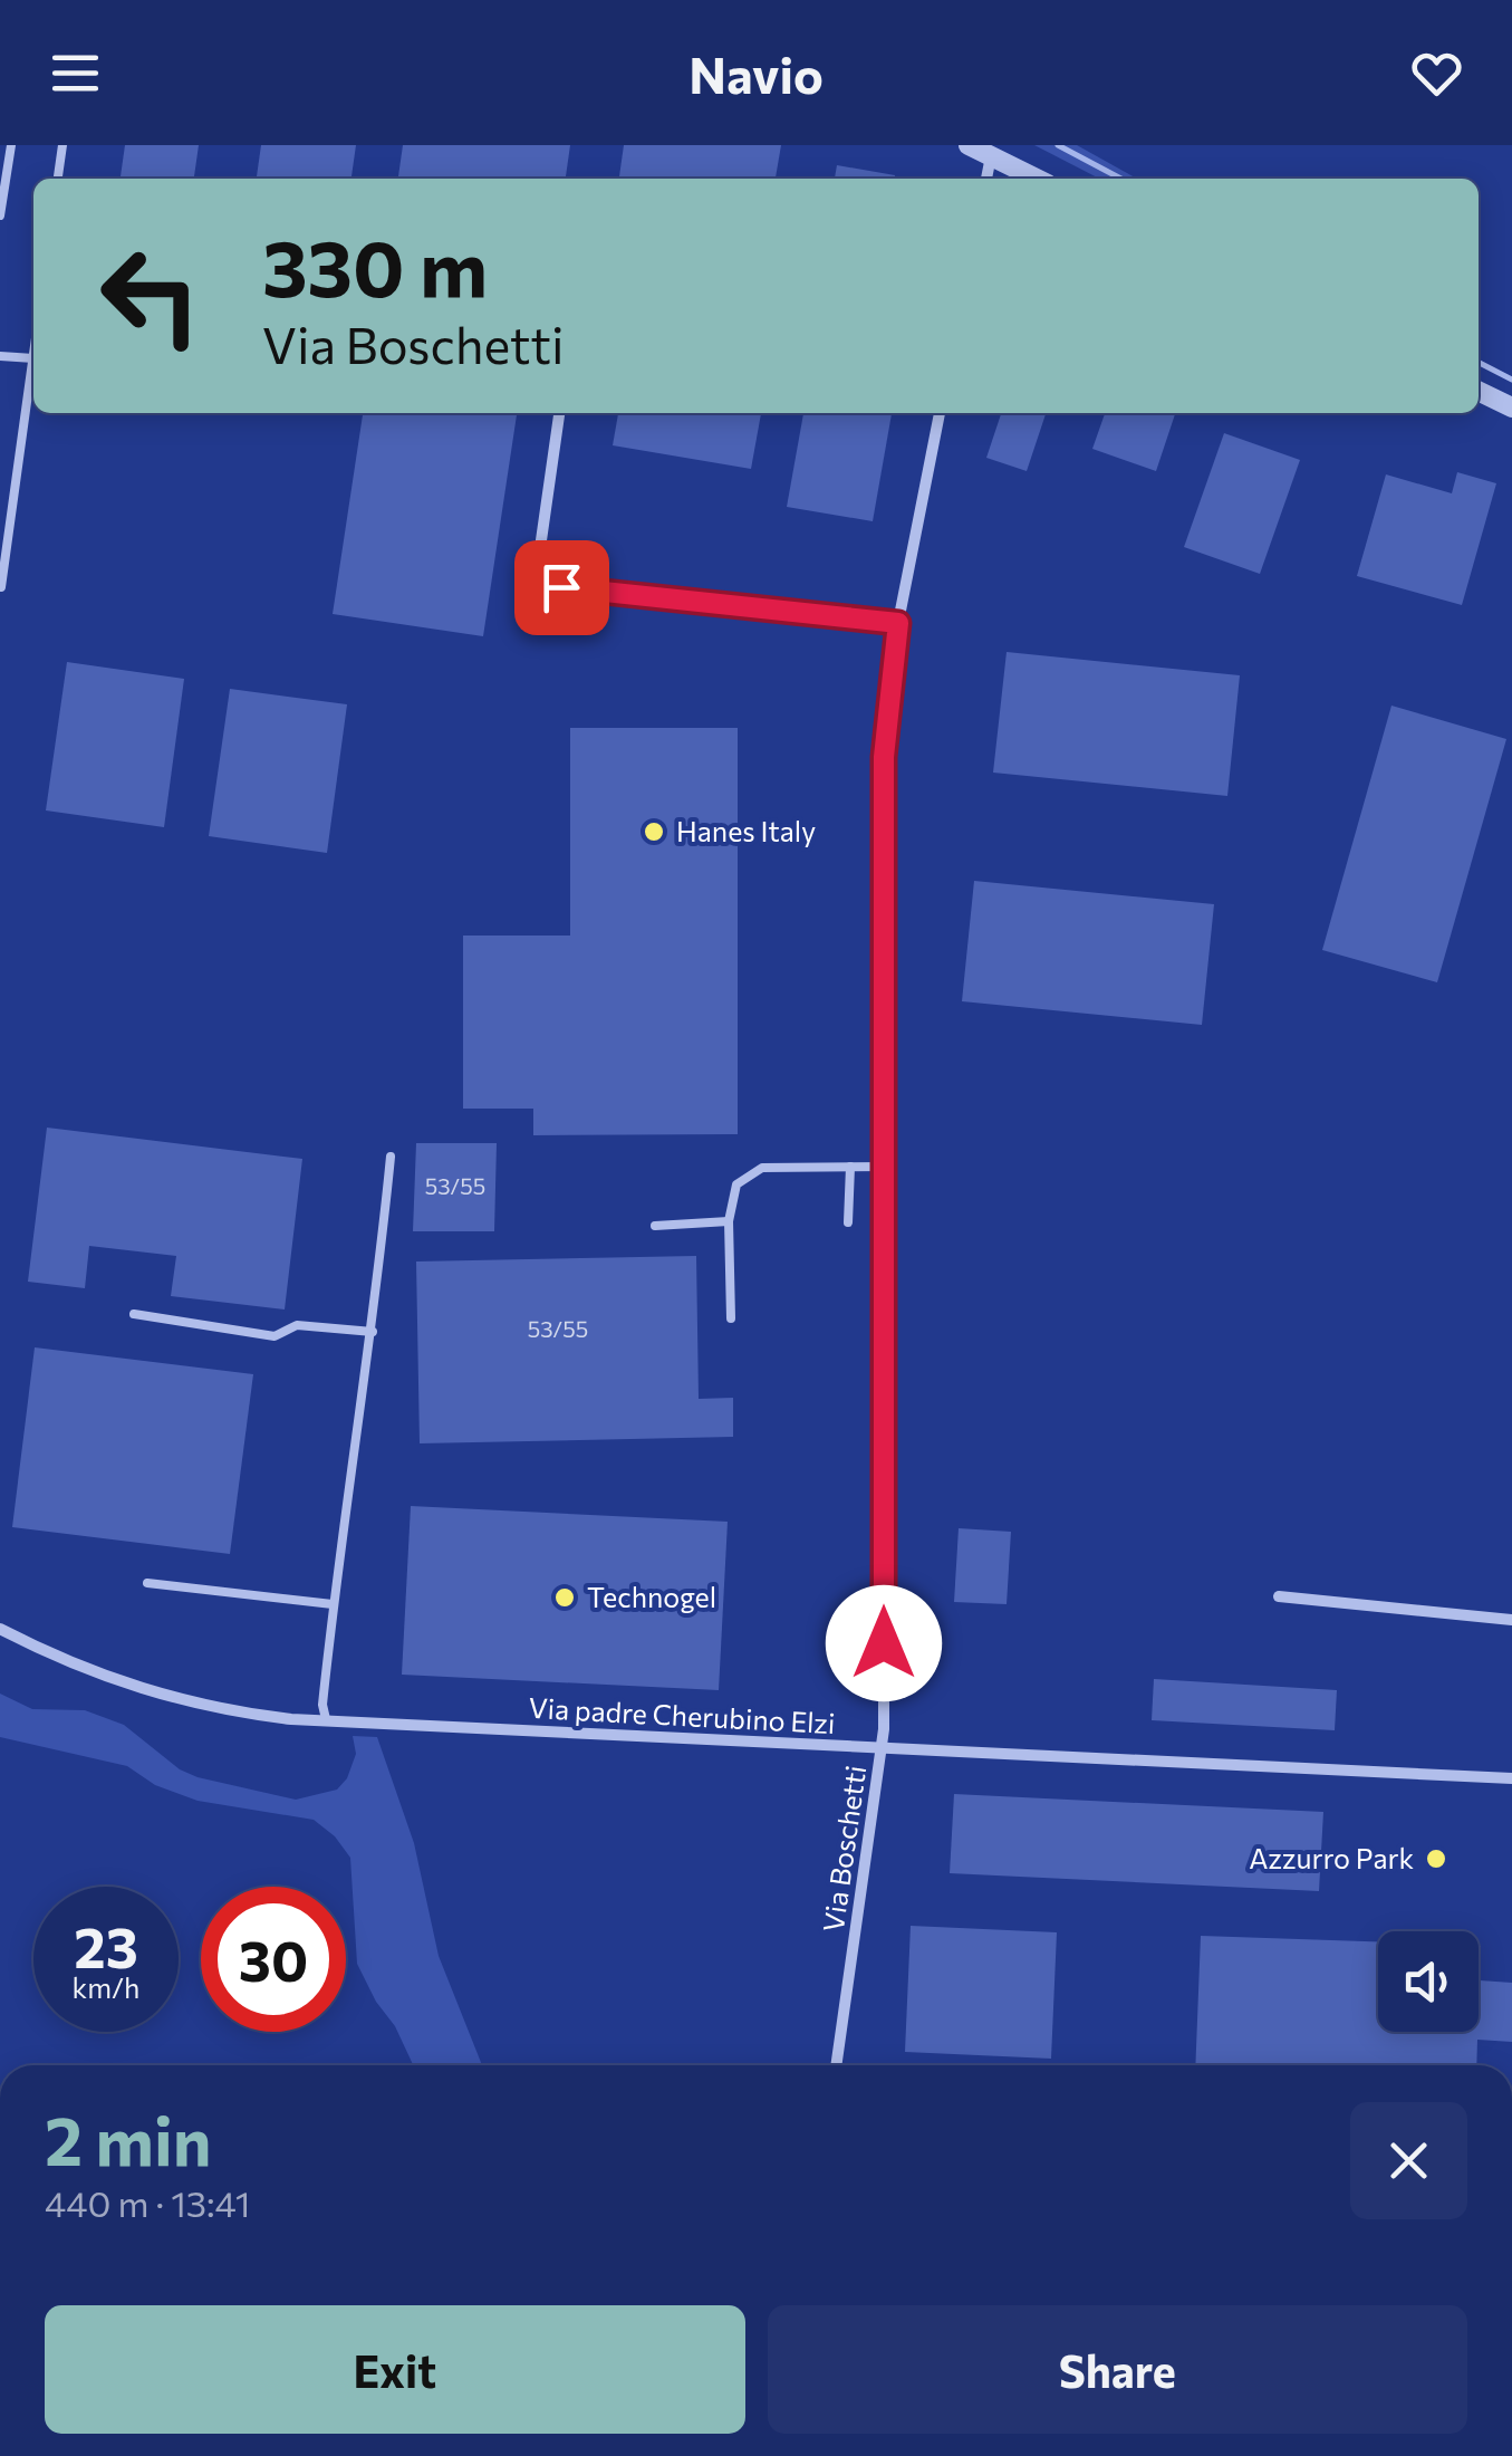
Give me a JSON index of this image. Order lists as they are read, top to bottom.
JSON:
{
  "streets": {
    "street": ["Via padre Cherubino Elzi", "Via Boschetti"]
  },
  "crossings": [
    ["Via padre Cherubino Elzi", "Via Boschetti"]
  ],
  "places": ["Hanes Italy", "Technogel", "Azzurro Park"],
  "house_numbers": ["53/55", "53/55"],
  "page": {
    "header": "Navio",
    "turn": ["330 m", "Via Boschetti"],
    "speed": "23 km/h",
    "limit": "30",
    "heading": ["2 min", "440 m · 13:41"],
    "buttons": ["Exit", "Share"]
  }
}
